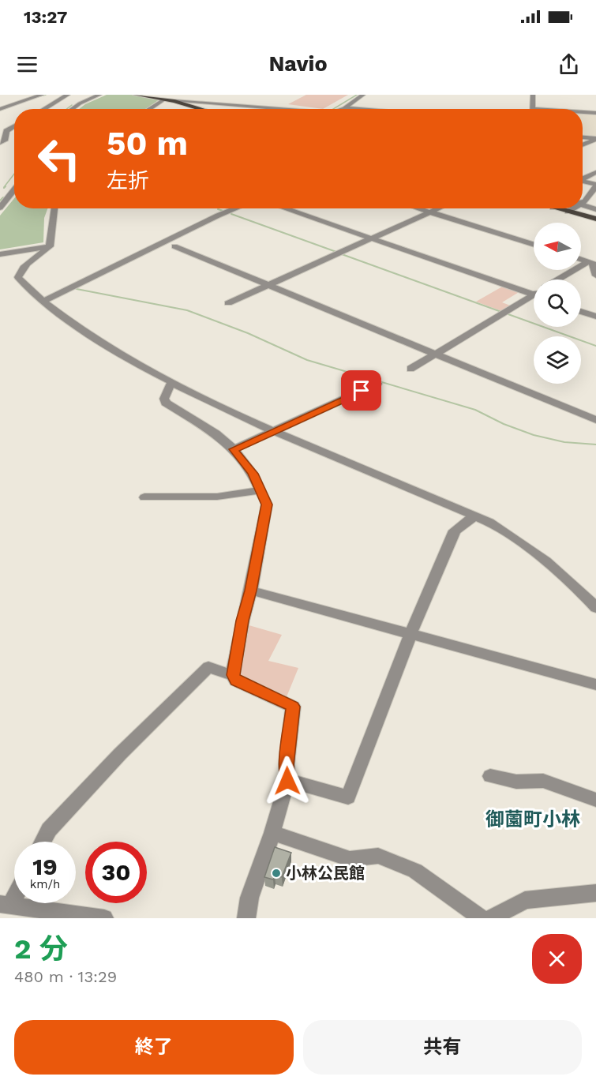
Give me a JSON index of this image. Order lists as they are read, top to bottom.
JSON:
{
  "districts": ["御薗町小林"],
  "places": ["小林公民館"],
  "north": "left",
  "page": {
    "status": "13:27",
    "header": "Navio",
    "turn": ["50 m", "左折"],
    "speed": "19 km/h",
    "limit": "30",
    "heading": ["2 分", "480 m · 13:29"],
    "buttons": ["終了", "共有"]
  }
}
